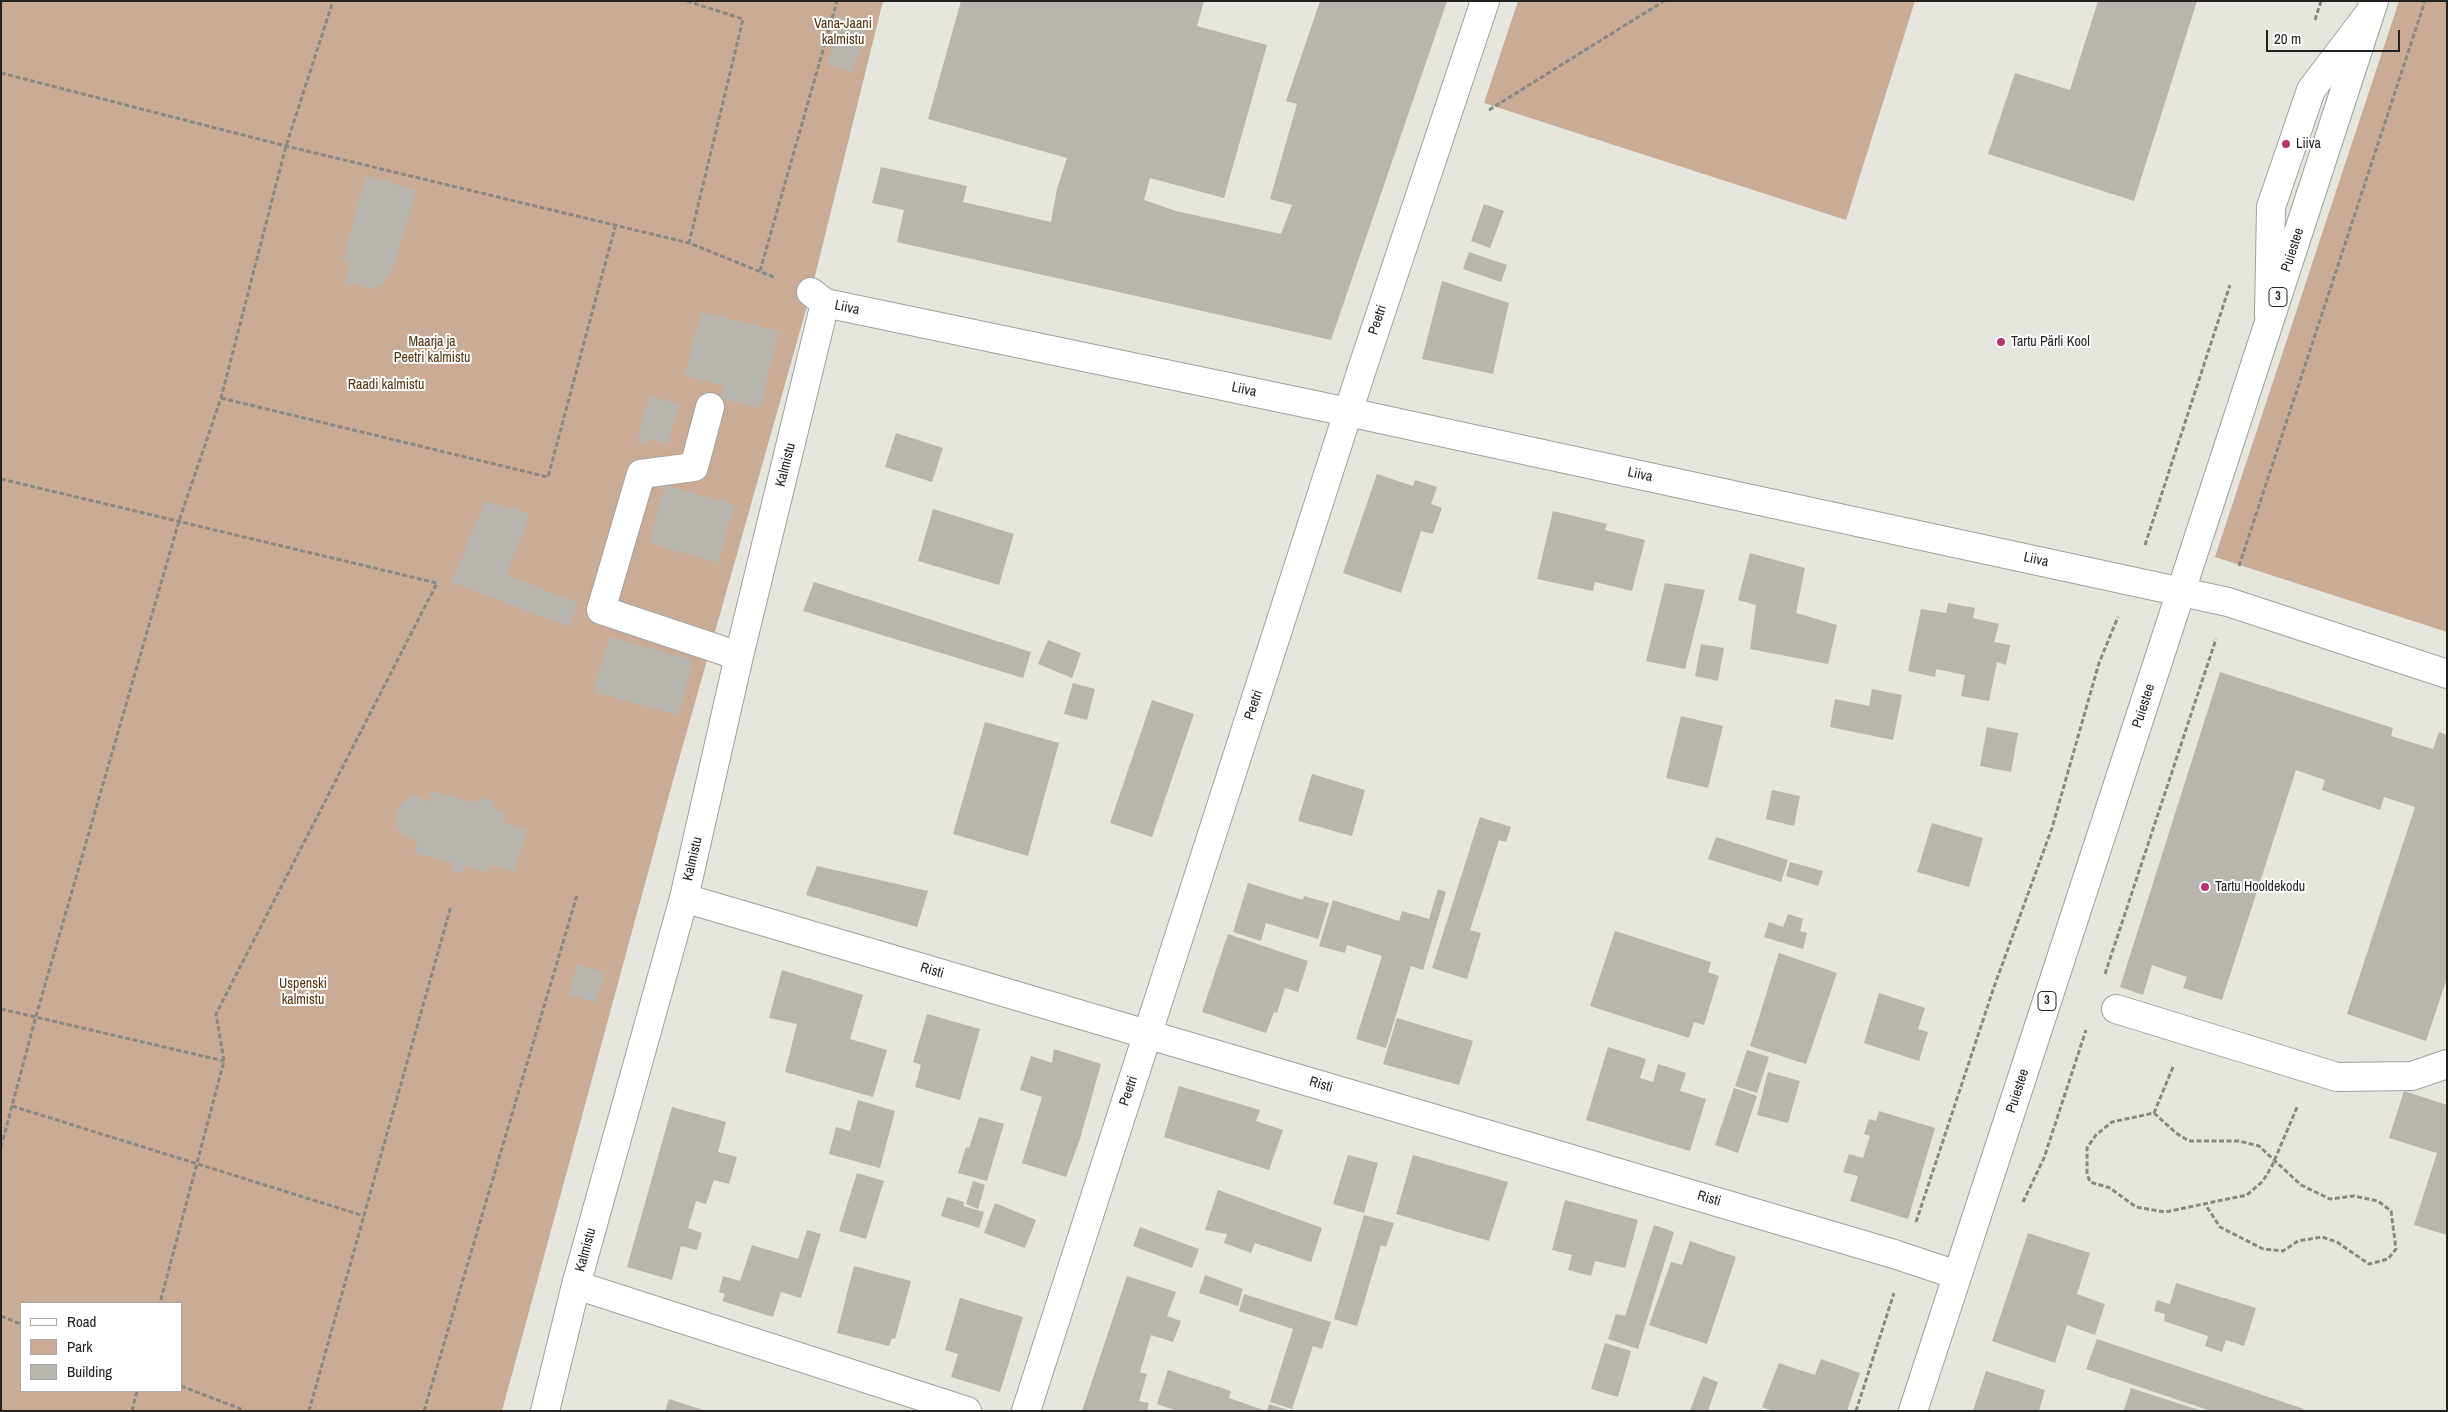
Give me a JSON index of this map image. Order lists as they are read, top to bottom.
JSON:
{
  "streets": {
    "main road": [
      "Puiestee",
      "3",
      "Liiva",
      "Peetri",
      "Kalmistu",
      "Risti"
    ]
  },
  "crossings": [
    ["Puiestee", "Liiva"],
    ["Puiestee", "Risti"],
    ["Liiva", "Peetri"],
    ["Liiva", "Kalmistu"],
    ["Peetri", "Risti"],
    ["Kalmistu", "Risti"]
  ],
  "parks": [
    "Vana-Jaani kalmistu",
    "Maarja ja Peetri kalmistu",
    "Raadi kalmistu",
    "Uspenski kalmistu"
  ],
  "places": ["Liiva", "Tartu Pärli Kool", "Tartu Hooldekodu"],
  "legend": ["Road", "Park", "Building"],
  "scale_bar": "20 m"
}
